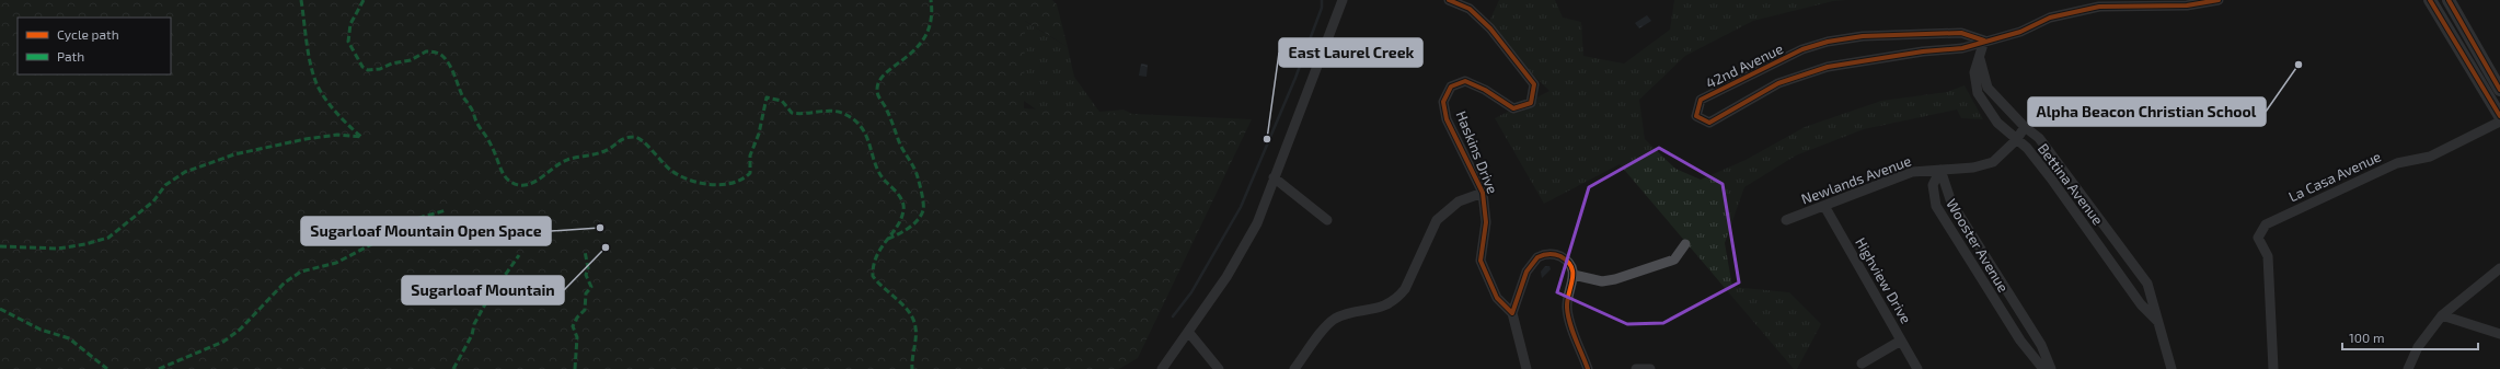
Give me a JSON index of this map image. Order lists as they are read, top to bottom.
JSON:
{
  "streets": {
    "street": [
      "42nd Avenue",
      "Haskins Drive",
      "La Casa Avenue",
      "Newlands Avenue",
      "Bettina Avenue",
      "Wooster Avenue",
      "Highview Drive"
    ]
  },
  "crossings": [
    ["42nd Avenue", "Bettina Avenue"],
    ["Newlands Avenue", "Bettina Avenue"],
    ["Newlands Avenue", "Wooster Avenue"],
    ["Newlands Avenue", "Highview Drive"]
  ],
  "places": [
    "Alpha Beacon Christian School",
    "East Laurel Creek",
    "Sugarloaf Mountain Open Space",
    "Sugarloaf Mountain"
  ],
  "legend": ["Cycle path", "Path"],
  "scale_bar": "100 m"
}
